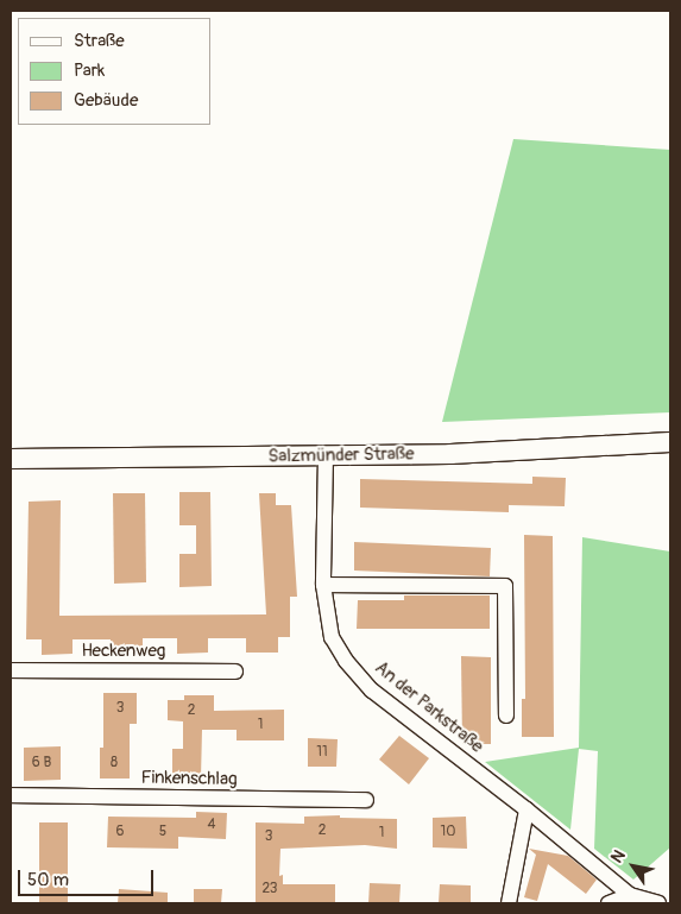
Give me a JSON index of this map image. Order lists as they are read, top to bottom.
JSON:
{
  "streets": {
    "street": [
      "Salzmünder Straße",
      "Heckenweg",
      "An der Parkstraße",
      "Finkenschlag"
    ]
  },
  "crossings": [
    ["Salzmünder Straße", "An der Parkstraße"]
  ],
  "house_numbers": [
    "3",
    "2",
    "1",
    "11",
    "6 B",
    "8",
    "4",
    "2",
    "6",
    "5",
    "10",
    "1",
    "3",
    "23"
  ],
  "legend": ["Straße", "Park", "Gebäude"],
  "scale_bar": "50 m",
  "north": "top left"
}
